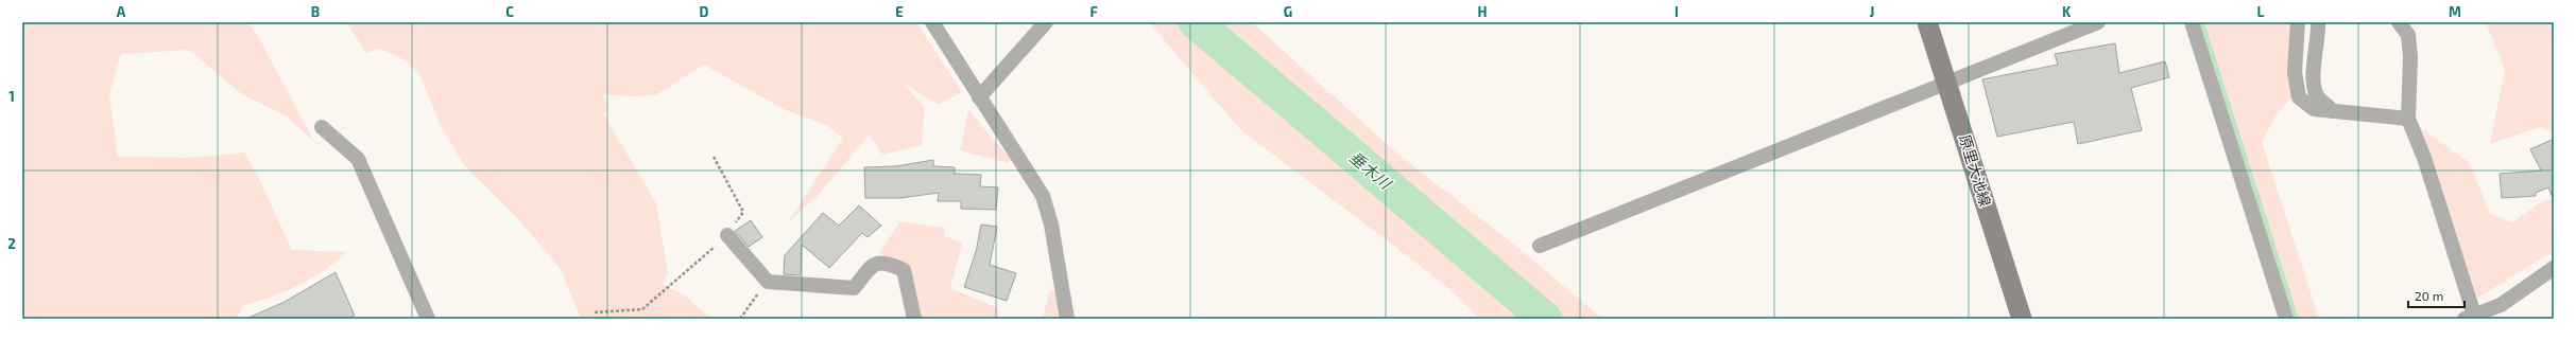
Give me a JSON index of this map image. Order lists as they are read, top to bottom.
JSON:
{
  "streets": {
    "main road": ["原里大池線"]
  },
  "water": ["垂木川"],
  "scale_bar": "20 m",
  "grid": {
    "columns": [
      "A",
      "B",
      "C",
      "D",
      "E",
      "F",
      "G",
      "H",
      "I",
      "J",
      "K",
      "L",
      "M"
    ],
    "rows": ["1", "2"]
  }
}
